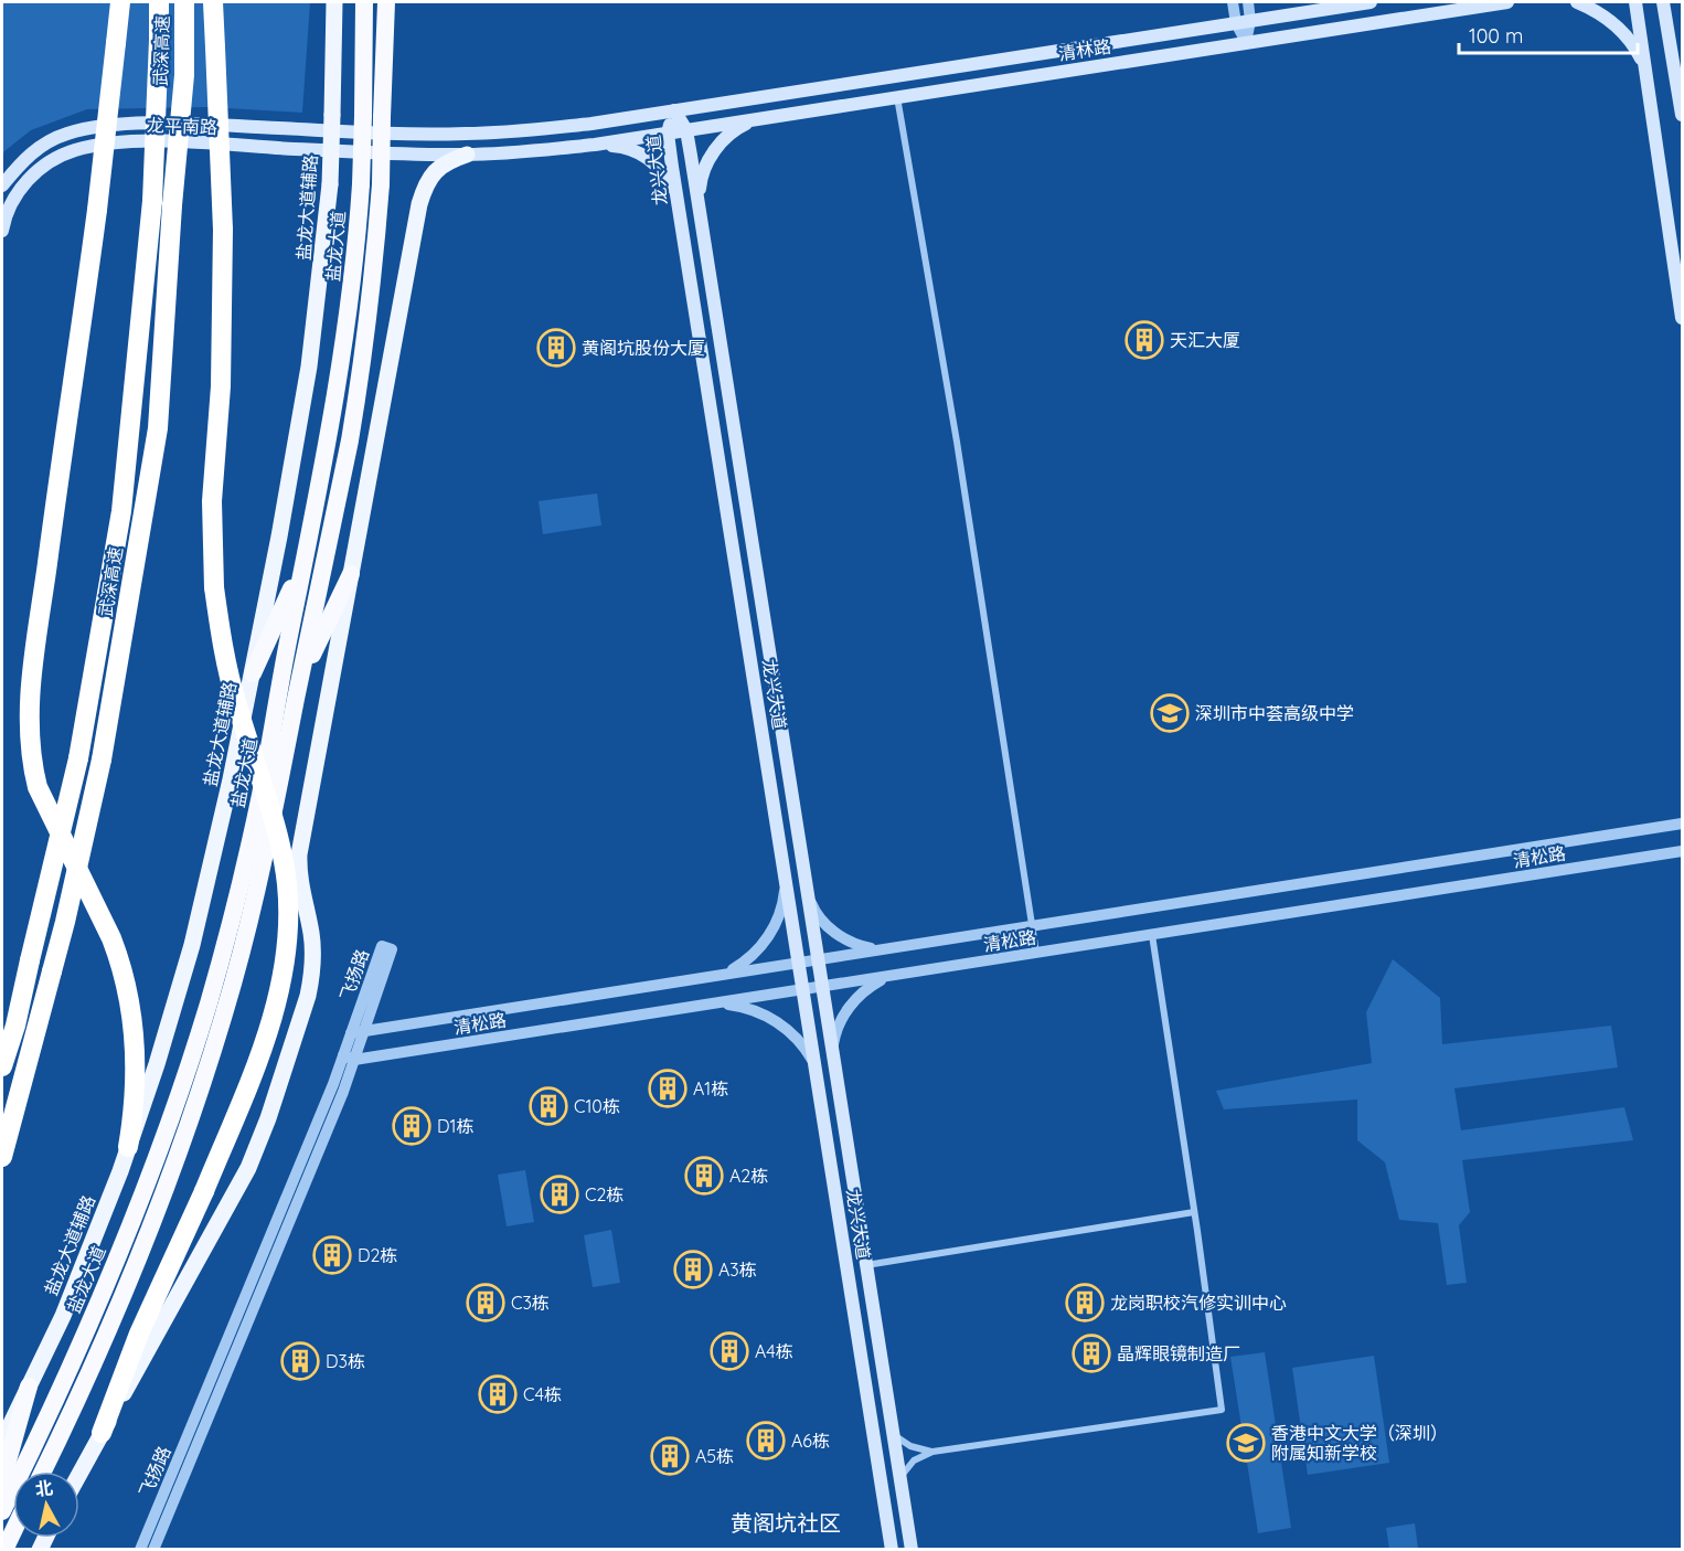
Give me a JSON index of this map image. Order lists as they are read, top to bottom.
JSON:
{
  "streets": {
    "highway": ["武深高速", "盐龙大道"],
    "main road": [
      "清林路",
      "龙平南路",
      "龙兴大道",
      "盐龙大道辅路"
    ],
    "street": ["清松路", "飞扬路"]
  },
  "crossings": [
    ["清林路", "龙平南路"],
    ["清林路", "龙兴大道"],
    ["龙兴大道", "清松路"],
    ["清松路", "飞扬路"]
  ],
  "districts": ["黄阁坑社区"],
  "places": {
    "building": [
      "天汇大厦",
      "黄阁坑股份大厦",
      "A1栋",
      "C10栋",
      "D1栋",
      "A2栋",
      "C2栋",
      "D2栋",
      "A3栋",
      "C3栋",
      "龙岗职校汽修实训中心",
      "A4栋",
      "晶辉眼镜制造厂",
      "D3栋",
      "C4栋",
      "A6栋",
      "A5栋"
    ],
    "school or university": ["深圳市中荟高级中学", "香港中文大学（深圳） 附属知新学校"]
  },
  "scale_bar": "100 m",
  "north": "top"
}
